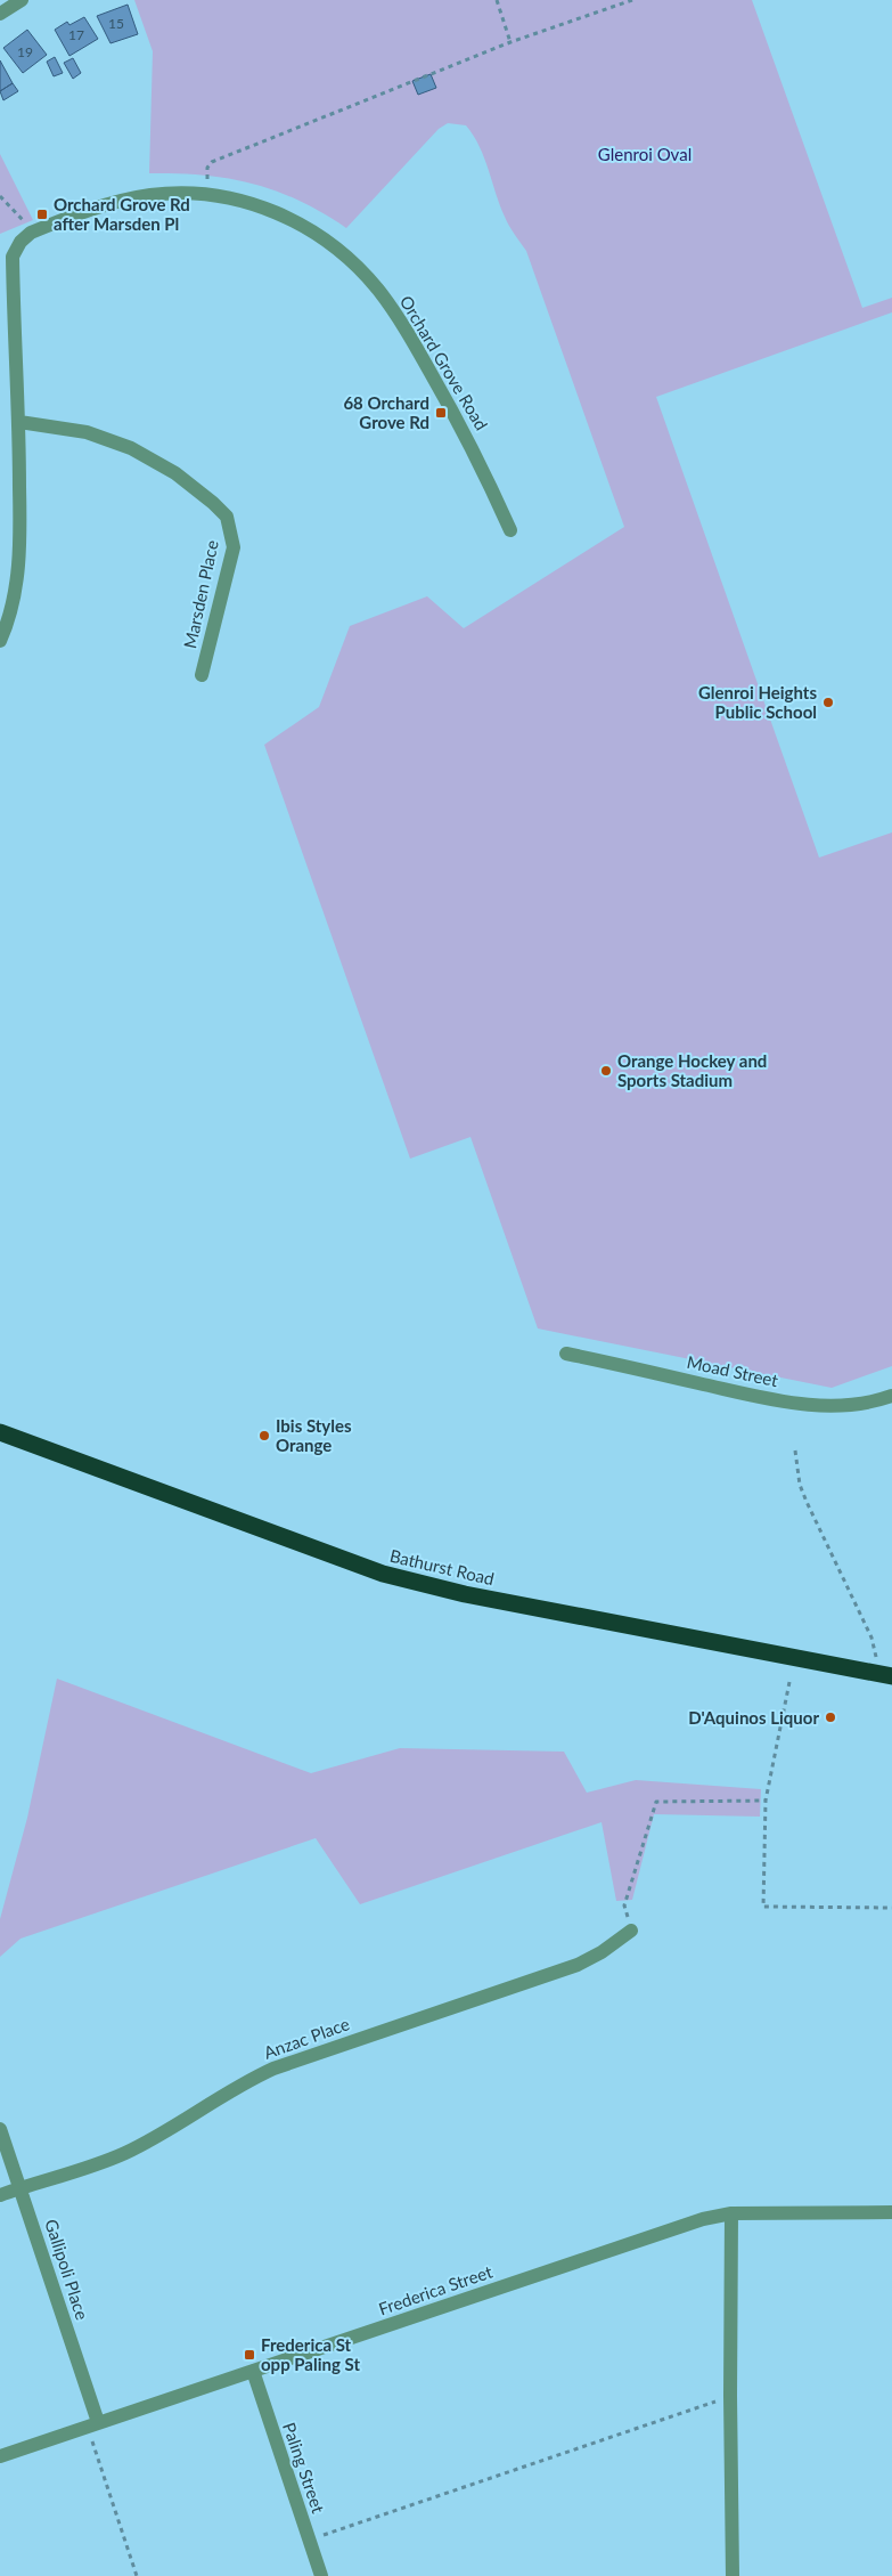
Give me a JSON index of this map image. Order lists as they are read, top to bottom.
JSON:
{
  "streets": {
    "highway": ["Bathurst Road"],
    "street": [
      "Orchard Grove Road",
      "Marsden Place",
      "Moad Street",
      "Anzac Place",
      "Gallipoli Place",
      "Frederica Street",
      "Paling Street"
    ]
  },
  "crossings": [
    ["Anzac Place", "Gallipoli Place"],
    ["Gallipoli Place", "Frederica Street"],
    ["Frederica Street", "Paling Street"]
  ],
  "parks": ["Glenroi Oval"],
  "places": {
    "transit": ["Orchard Grove Rd after Marsden Pl", "68 Orchard Grove Rd", "Frederica St opp Paling St"],
    "other": [
      "Glenroi Heights Public School",
      "Orange Hockey and Sports Stadium",
      "Ibis Styles Orange",
      "D'Aquinos Liquor"
    ]
  },
  "house_numbers": ["15", "17", "19"]
}
